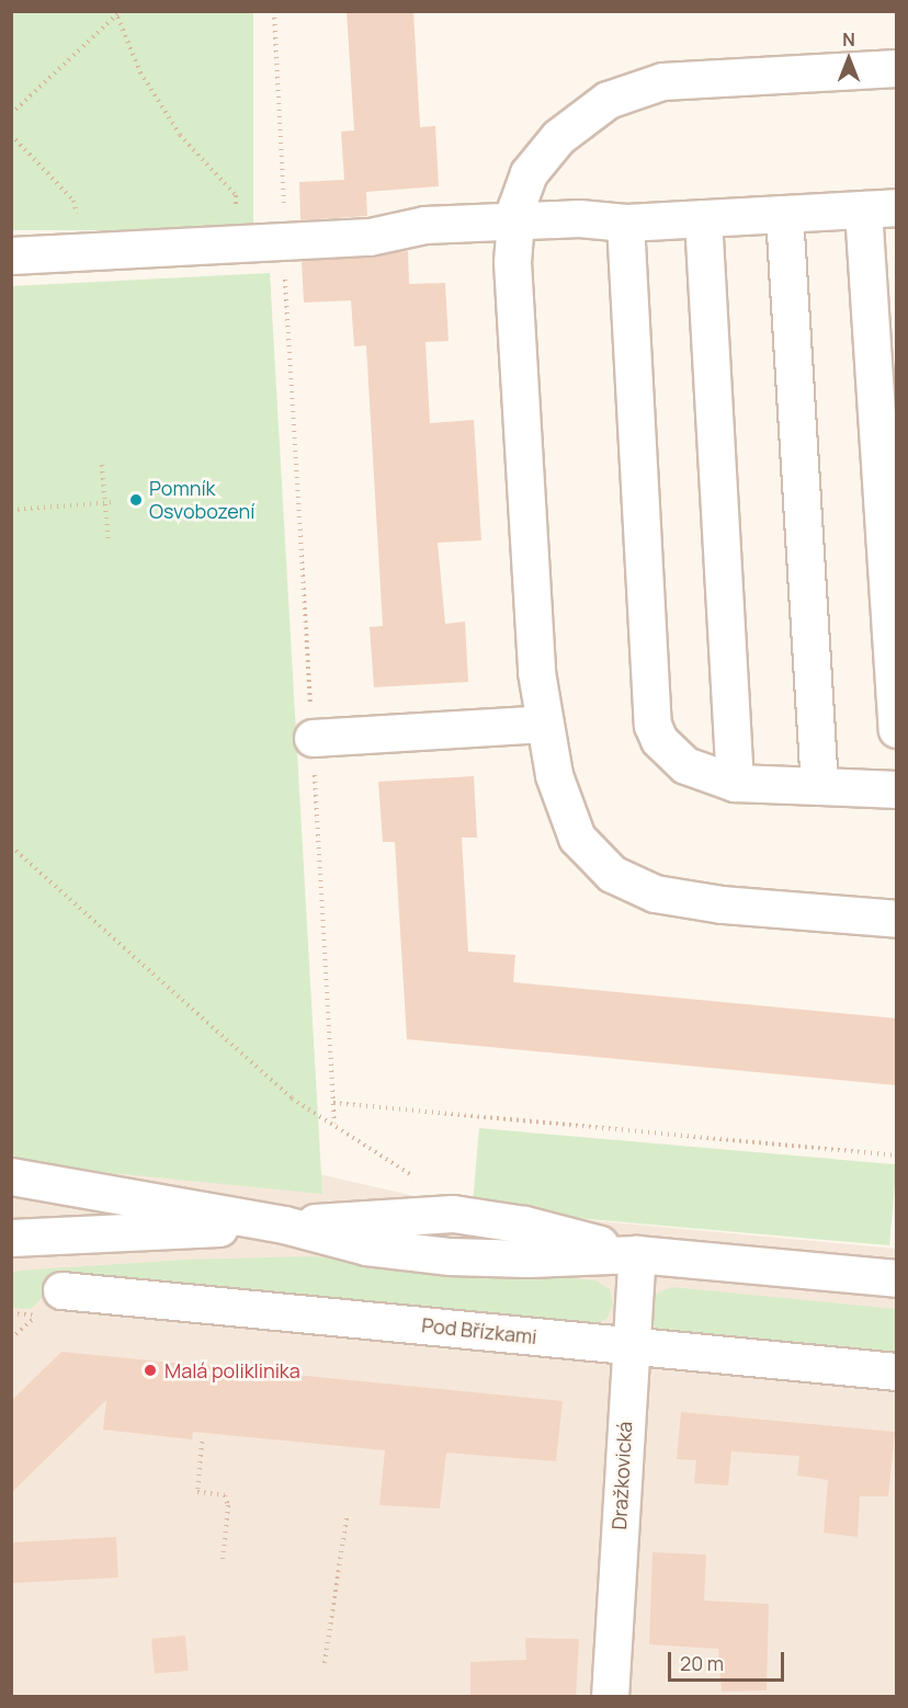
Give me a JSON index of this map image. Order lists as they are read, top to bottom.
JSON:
{
  "streets": {
    "street": ["Pod Břízkami", "Dražkovická"]
  },
  "crossings": [
    ["Pod Břízkami", "Dražkovická"]
  ],
  "places": ["Pomník Osvobození", "Malá poliklinika"],
  "scale_bar": "20 m",
  "north": "top"
}
